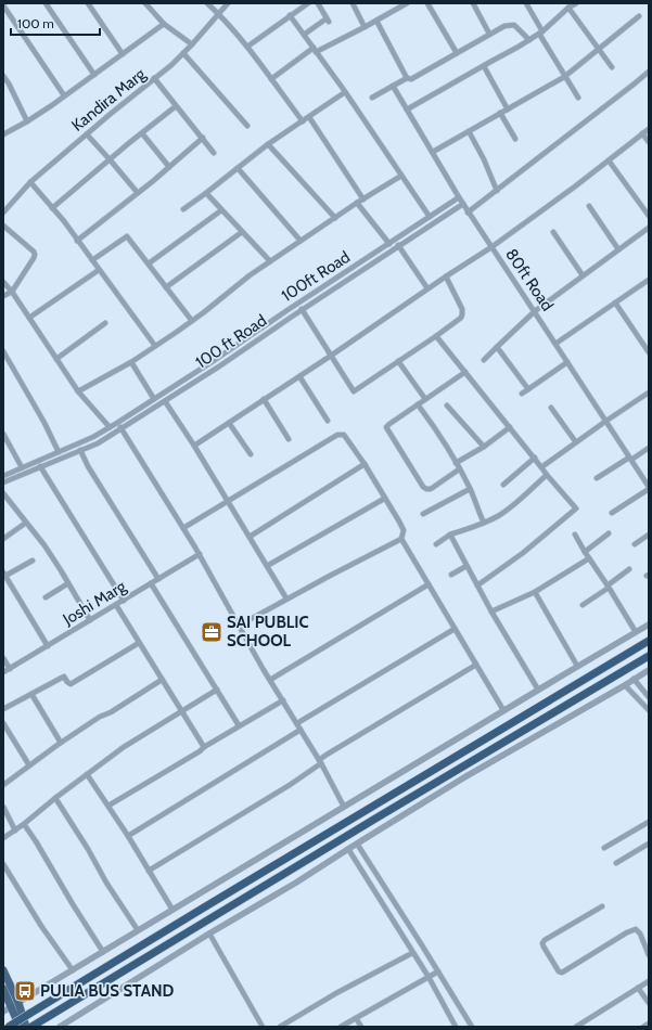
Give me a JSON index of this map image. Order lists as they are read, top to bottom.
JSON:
{
  "streets": {
    "street": [
      "Kandira Marg",
      "100ft Road",
      "80ft Road",
      "100 ft Road",
      "Joshi Marg"
    ]
  },
  "crossings": [
    ["100ft Road", "80ft Road"],
    ["80ft Road", "100 ft Road"]
  ],
  "places": {
    "office": ["SAI PUBLIC SCHOOL"],
    "bus stop": ["PULIA BUS STAND"]
  },
  "scale_bar": "100 m"
}
